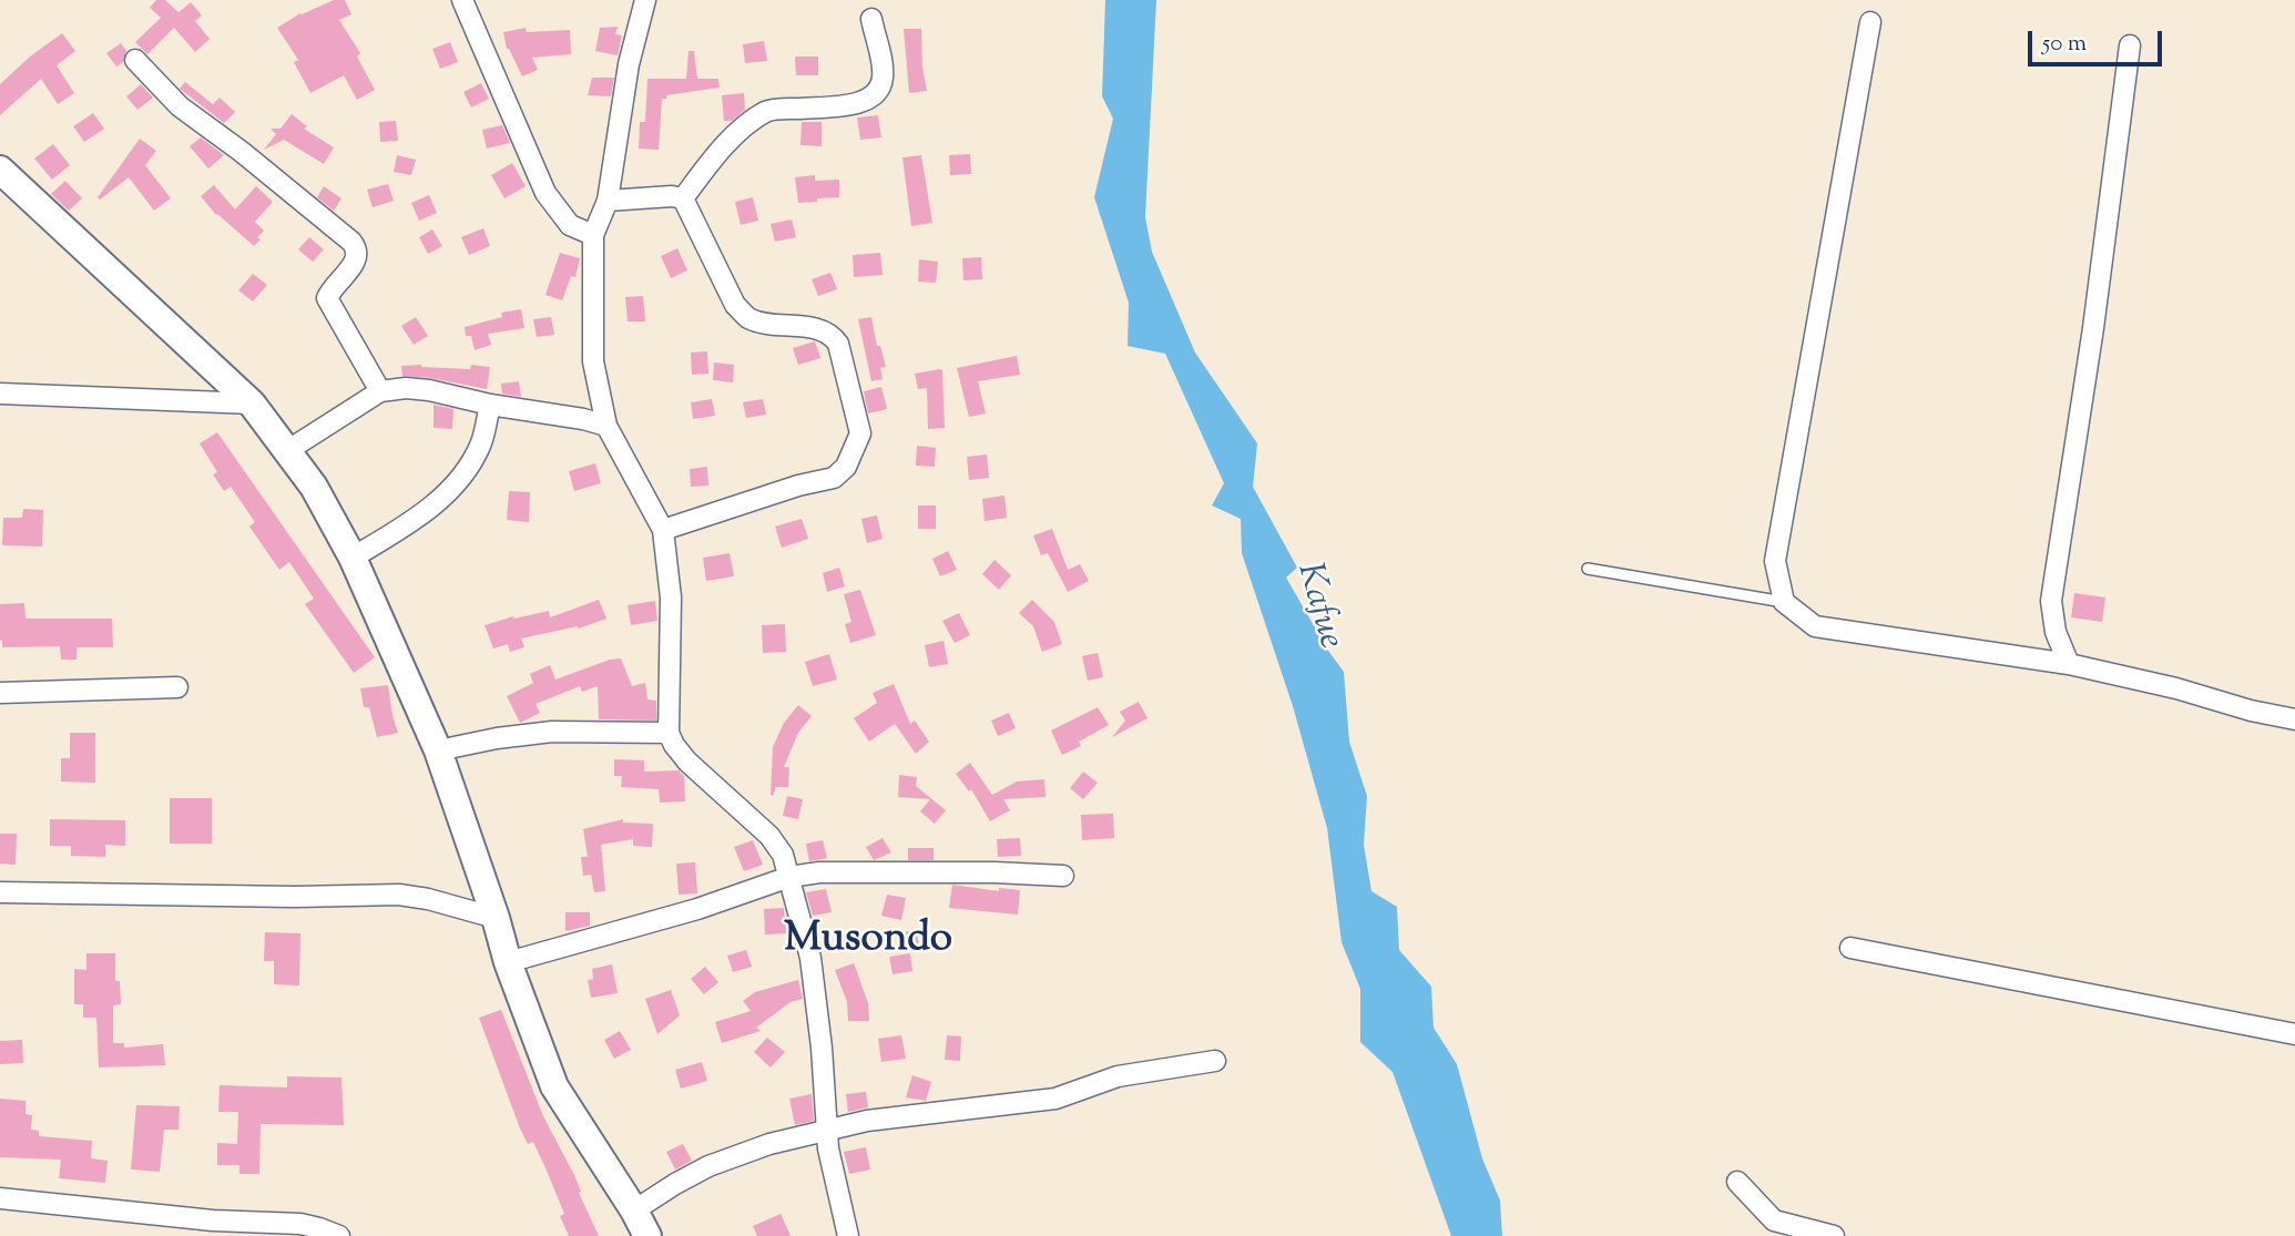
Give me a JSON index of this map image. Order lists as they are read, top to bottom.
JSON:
{
  "districts": ["Musondo"],
  "water": ["Kafue"],
  "scale_bar": "50 m"
}
